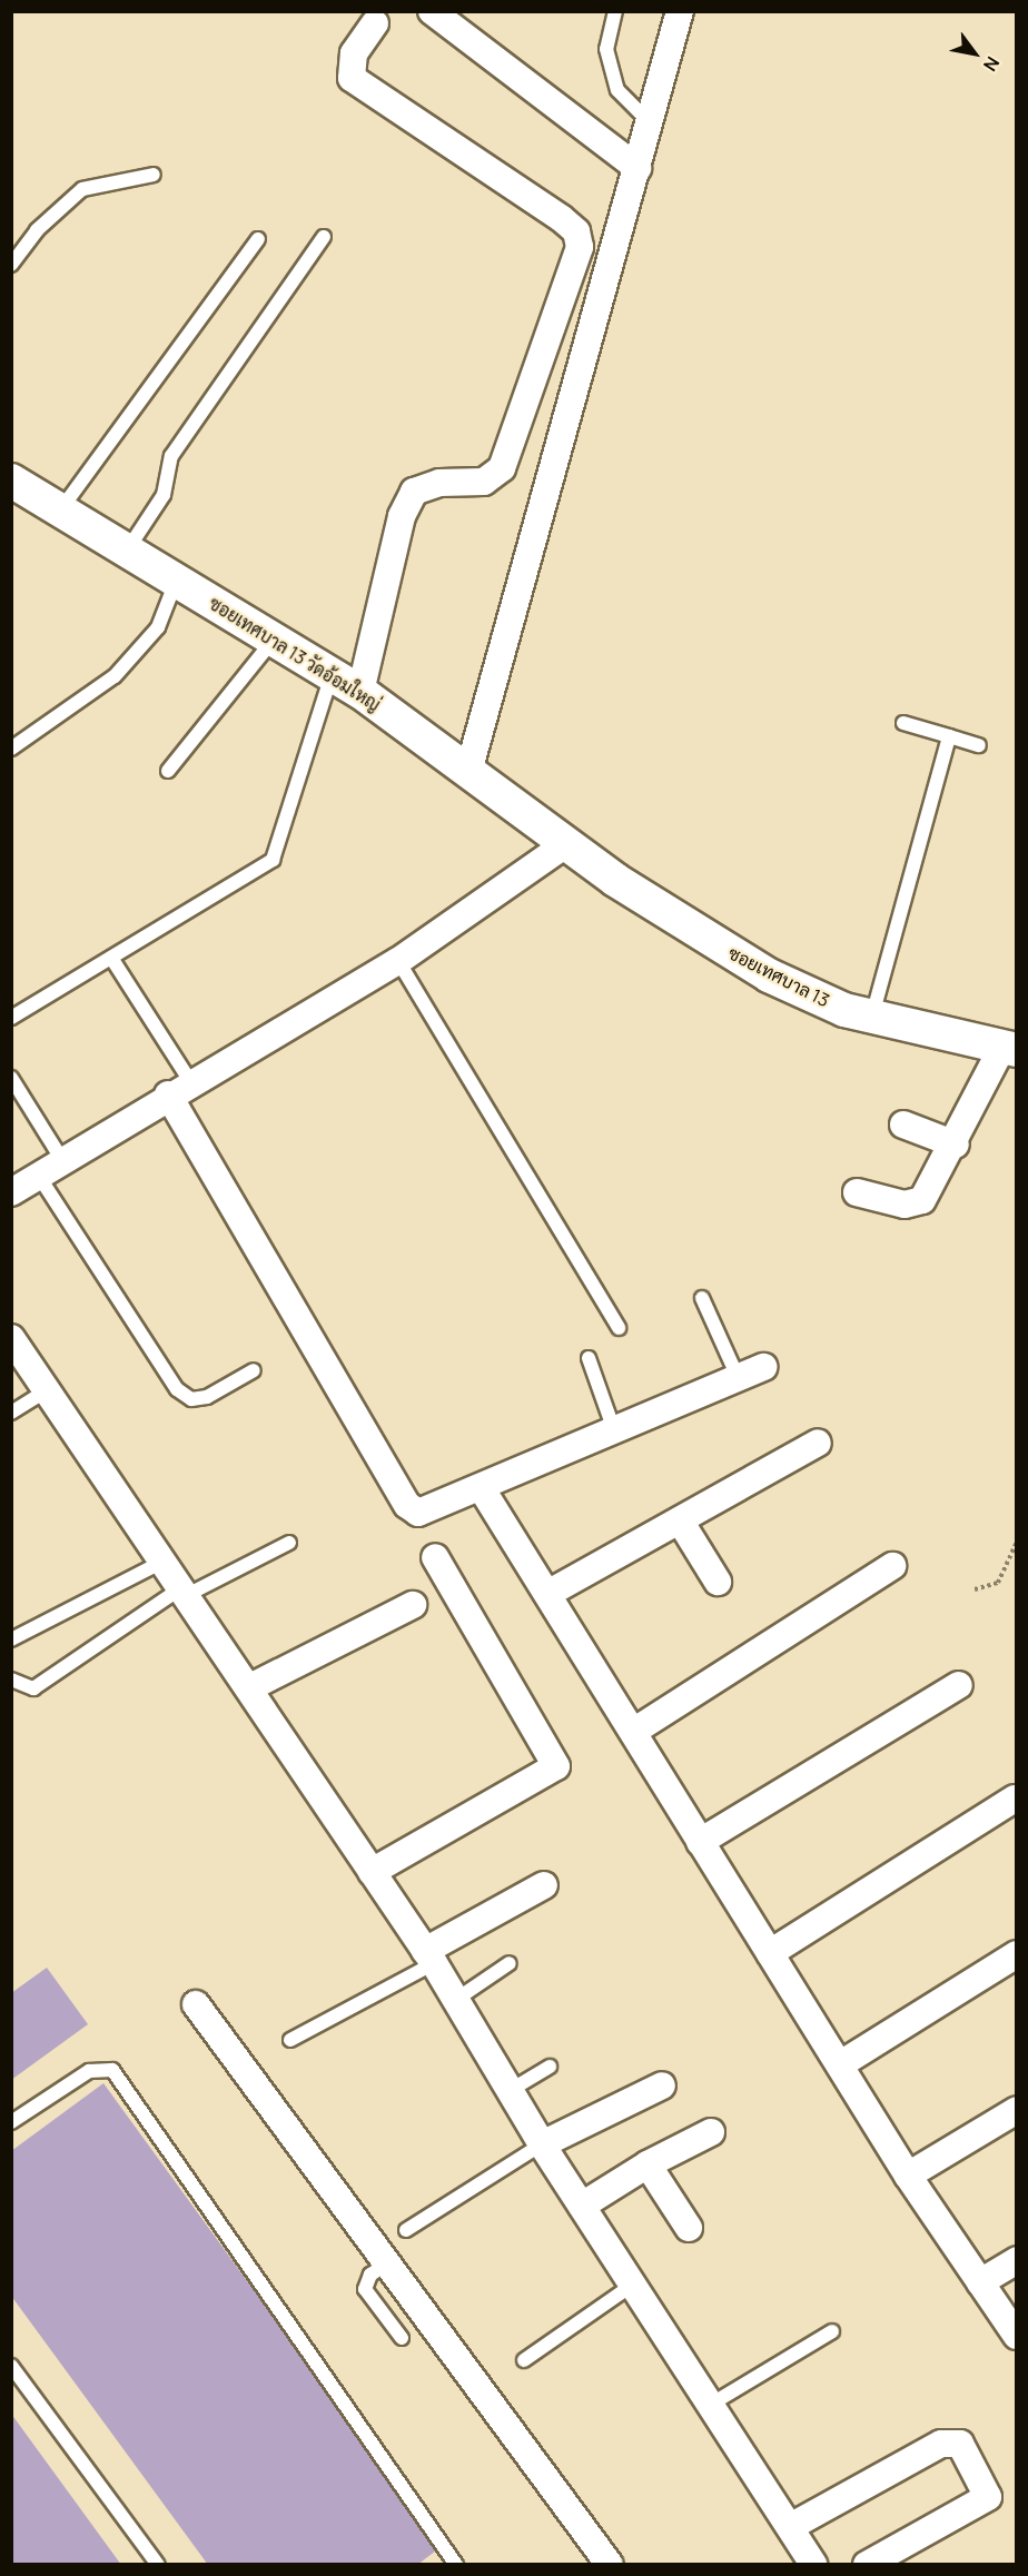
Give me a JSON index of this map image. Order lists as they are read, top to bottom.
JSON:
{
  "streets": {
    "street": ["ซอยเทศบาล 13 วัดอ้อมใหญ่", "ซอยเทศบาล 13"]
  },
  "crossings": [
    ["ซอยเทศบาล 13 วัดอ้อมใหญ่", "ซอยเทศบาล 13"]
  ],
  "north": "bottom right"
}
